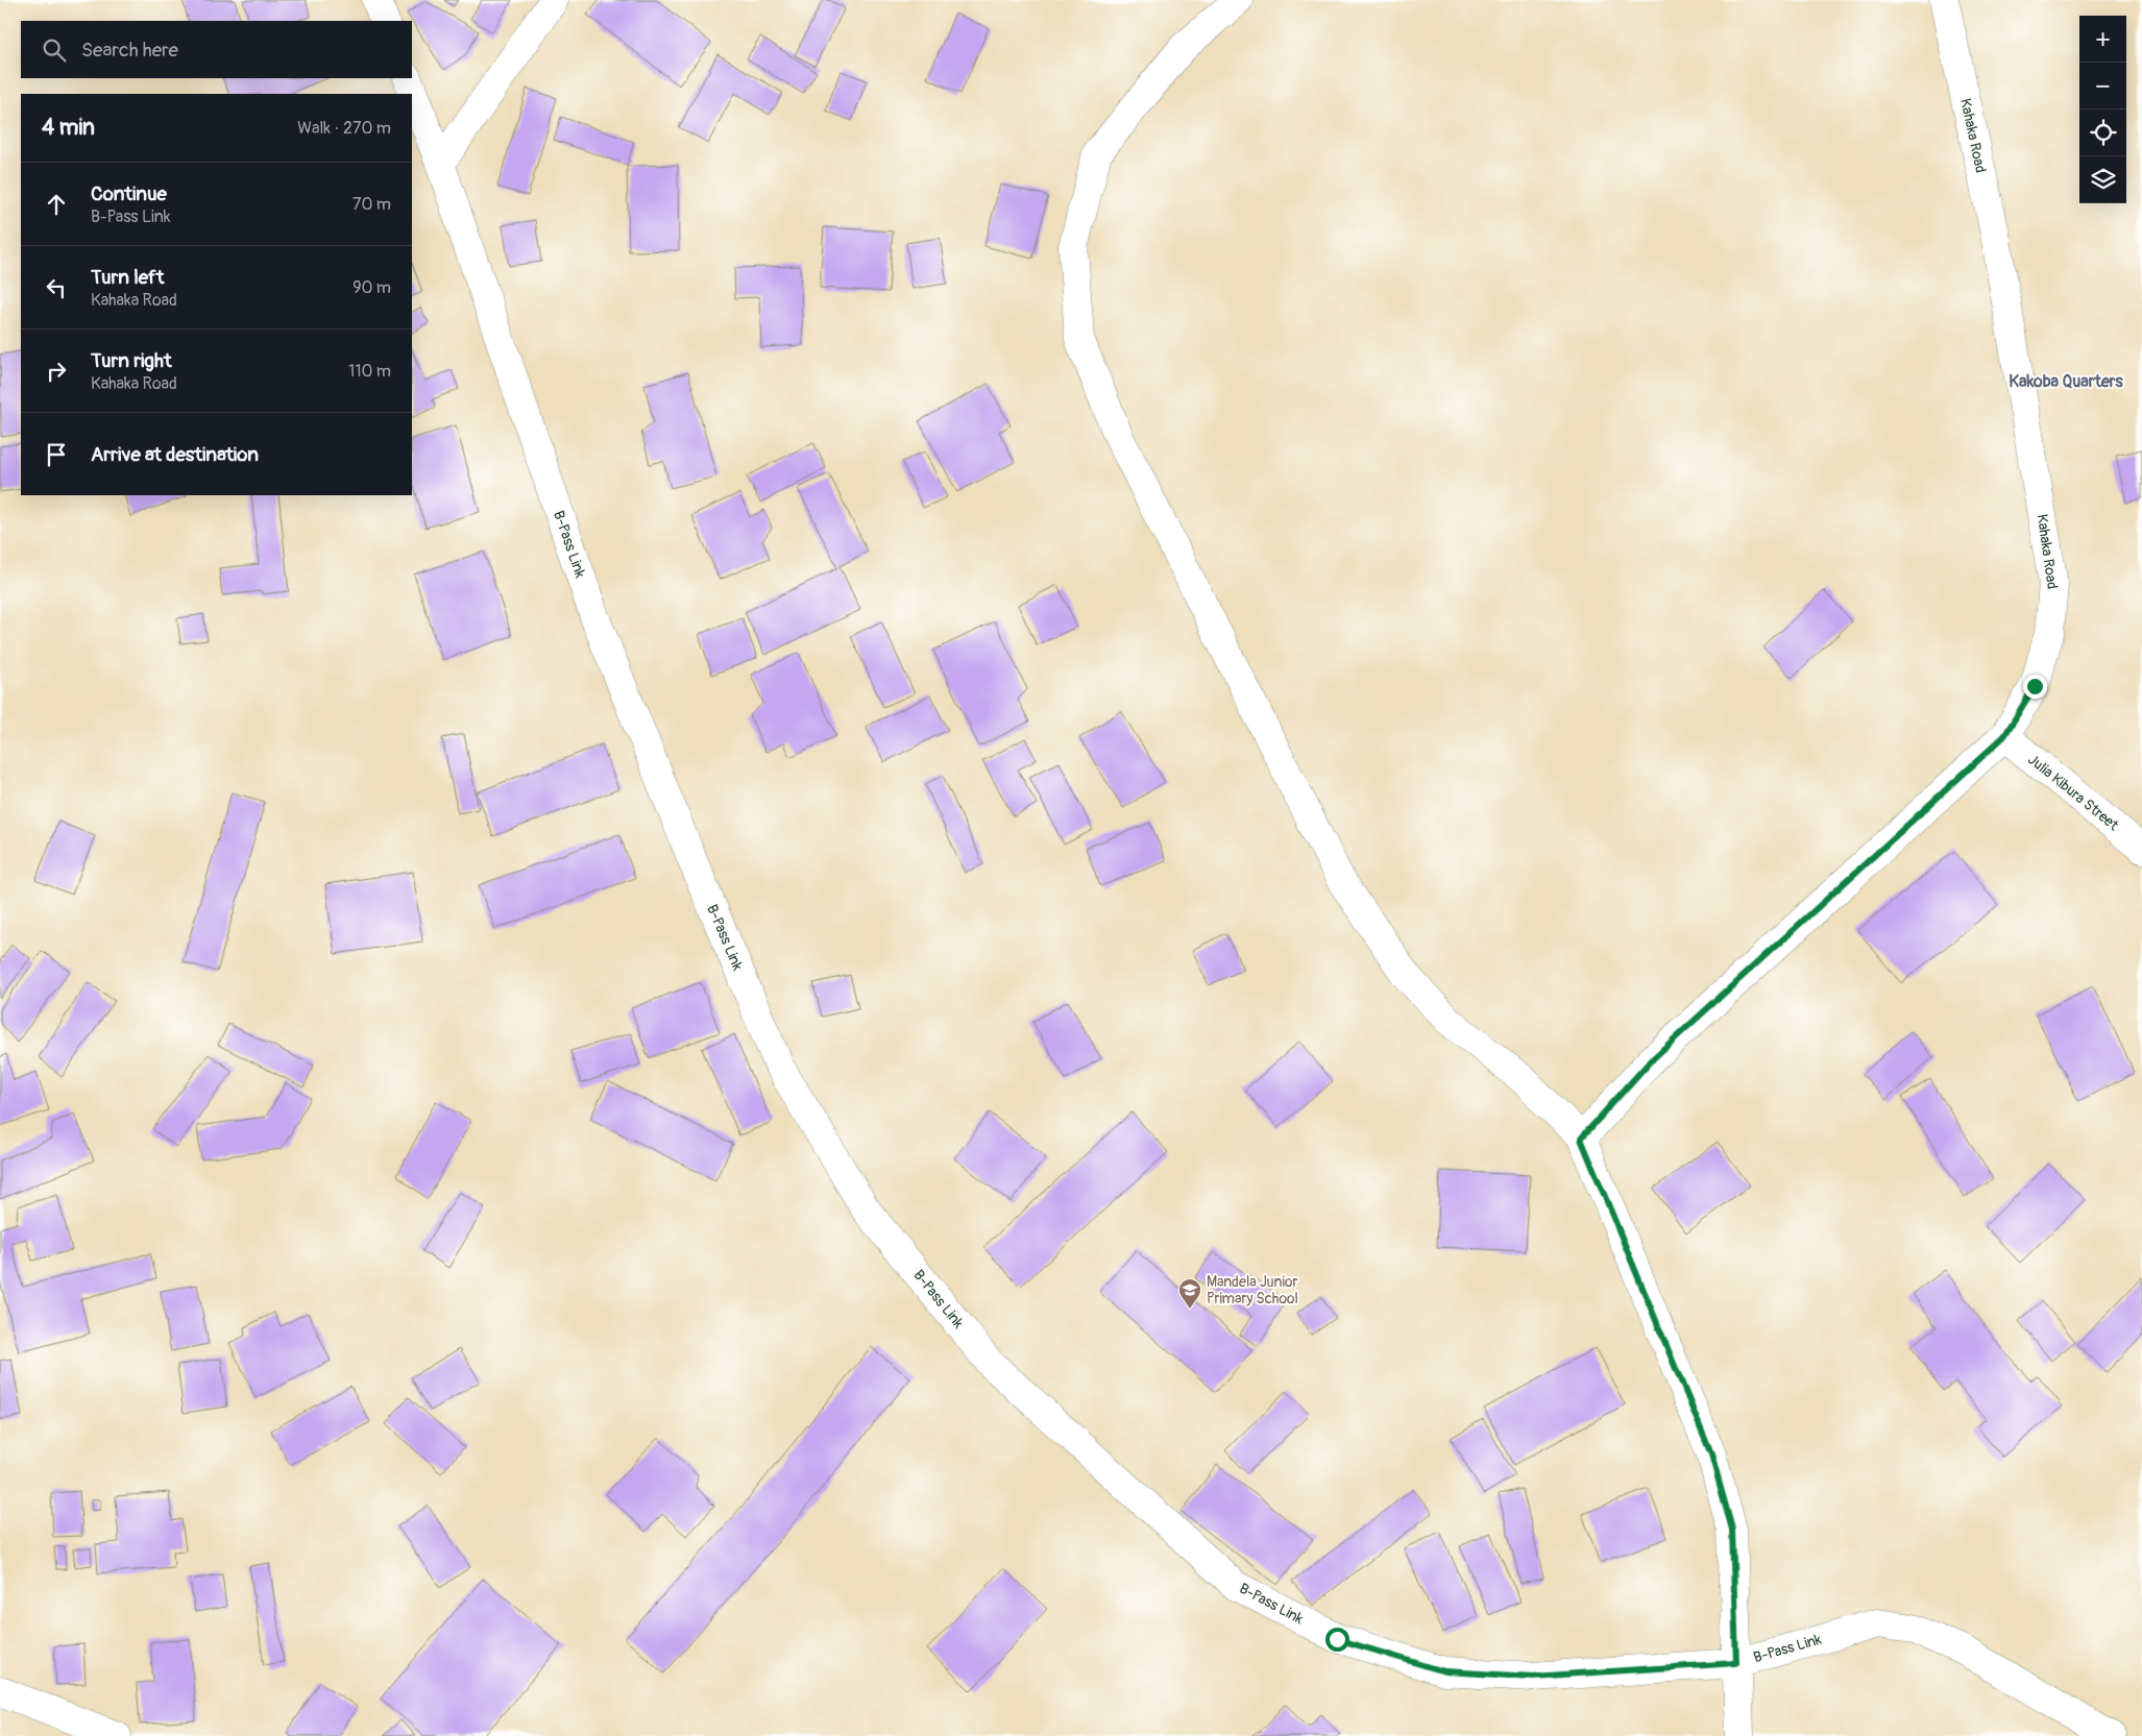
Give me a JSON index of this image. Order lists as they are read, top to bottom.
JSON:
{
  "streets": {
    "street": ["Kahaka Road", "B-Pass Link", "Julia Kibura Street"]
  },
  "crossings": [
    ["Kahaka Road", "Julia Kibura Street"]
  ],
  "districts": ["Kakoba Quarters"],
  "places": {
    "school or university": ["Mandela Junior Primary School"]
  },
  "page": {
    "map_buttons": ["+", "−"],
    "search": "Search here",
    "heading": ["4 min", "Walk · 270 m"],
    "list": [
      ["Continue", "B-Pass Link", "70 m"],
      ["Turn left", "Kahaka Road", "90 m"],
      ["Turn right", "Kahaka Road", "110 m"],
      "Arrive at destination"
    ]
  }
}
